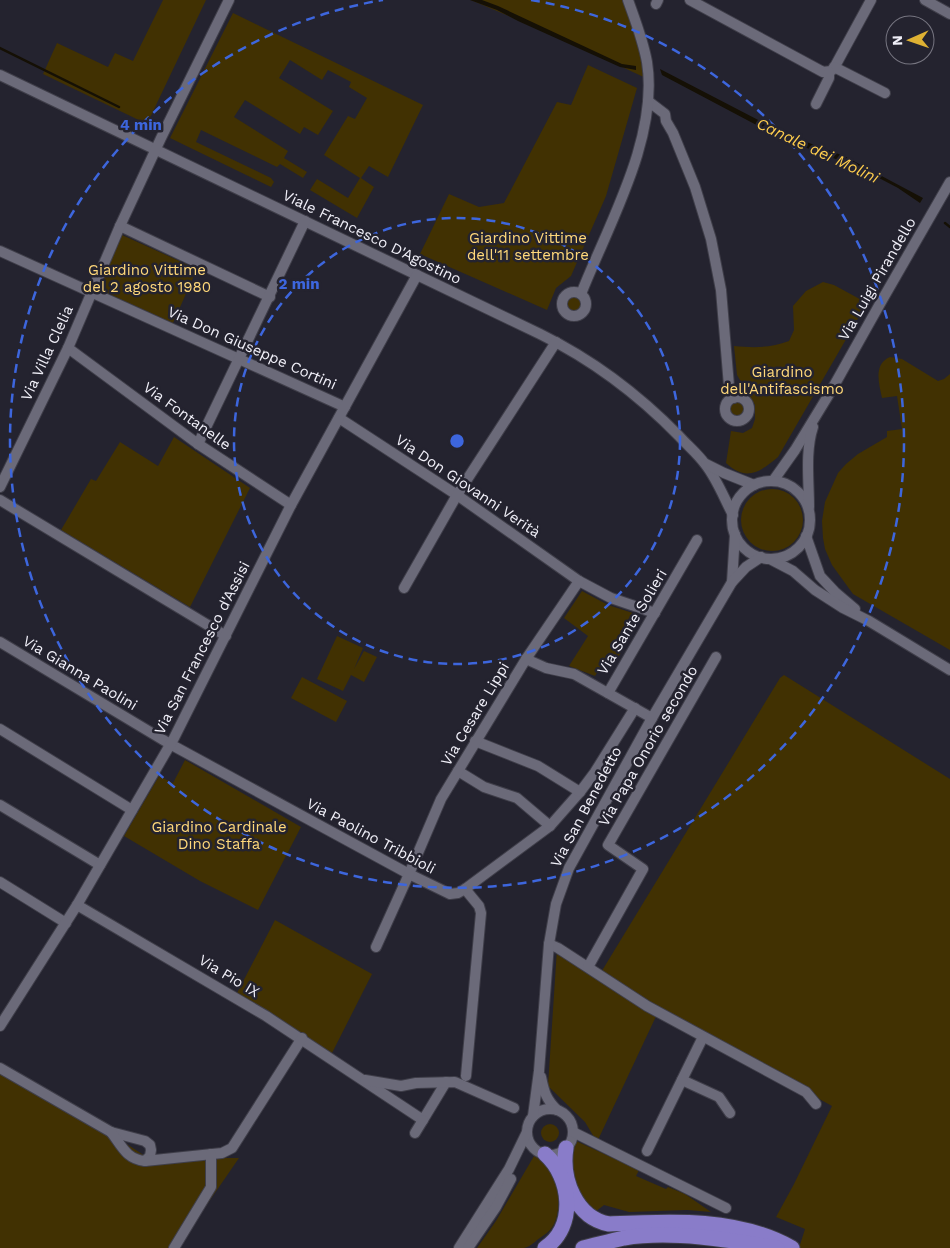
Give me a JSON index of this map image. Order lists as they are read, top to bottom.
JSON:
{
  "streets": {
    "street": [
      "Viale Francesco D'Agostino",
      "Via Luigi Pirandello",
      "Via Don Giuseppe Cortini",
      "Via Villa Clelia",
      "Via Fontanelle",
      "Via Don Giovanni Verità",
      "Via Sante Solieri",
      "Via San Francesco d'Assisi",
      "Via Gianna Paolini",
      "Via Cesare Lippi",
      "Via Papa Onorio secondo",
      "Via San Benedetto",
      "Via Paolino Tribbioli",
      "Via Pio IX"
    ]
  },
  "crossings": [
    ["Viale Francesco D'Agostino", "Via Luigi Pirandello"],
    ["Viale Francesco D'Agostino", "Via Villa Clelia"],
    ["Viale Francesco D'Agostino", "Via San Francesco d'Assisi"],
    ["Viale Francesco D'Agostino", "Via San Benedetto"],
    ["Via Luigi Pirandello", "Via San Benedetto"],
    ["Via Don Giuseppe Cortini", "Via Villa Clelia"],
    ["Via Don Giuseppe Cortini", "Via San Francesco d'Assisi"],
    ["Via Villa Clelia", "Via Fontanelle"],
    ["Via Fontanelle", "Via San Francesco d'Assisi"],
    ["Via Don Giovanni Verità", "Via San Francesco d'Assisi"],
    ["Via Don Giovanni Verità", "Via Cesare Lippi"],
    ["Via Sante Solieri", "Via San Benedetto"],
    ["Via San Francesco d'Assisi", "Via Gianna Paolini"],
    ["Via San Francesco d'Assisi", "Via Paolino Tribbioli"],
    ["Via San Francesco d'Assisi", "Via Pio IX"],
    ["Via Gianna Paolini", "Via Paolino Tribbioli"],
    ["Via Cesare Lippi", "Via Paolino Tribbioli"]
  ],
  "water": ["Canale dei Molini"],
  "parks": [
    "Giardino Vittime dell'11 settembre",
    "Giardino Vittime del 2 agosto 1980",
    "Giardino dell'Antifascismo",
    "Giardino Cardinale Dino Staffa"
  ],
  "north": "left",
  "rings": ["4 min", "2 min"]
}
